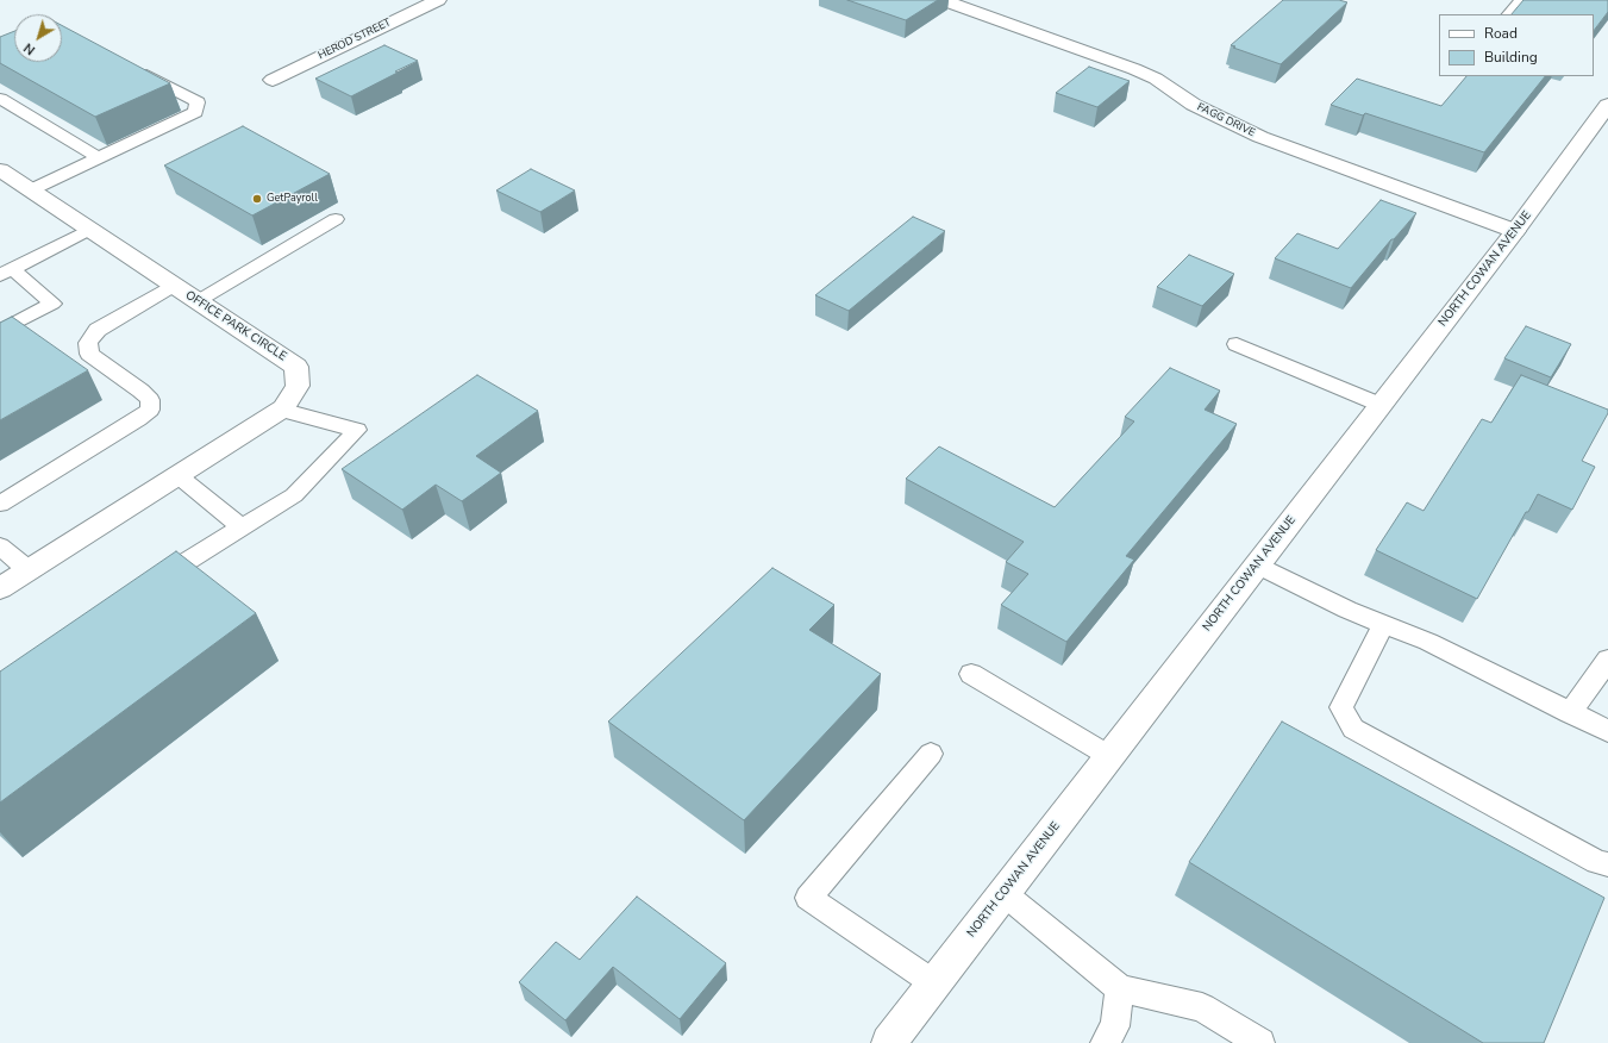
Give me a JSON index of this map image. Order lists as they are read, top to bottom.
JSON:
{
  "streets": {
    "street": [
      "HEROD STREET",
      "FAGG DRIVE",
      "NORTH COWAN AVENUE",
      "OFFICE PARK CIRCLE"
    ]
  },
  "crossings": [
    ["FAGG DRIVE", "NORTH COWAN AVENUE"]
  ],
  "places": ["GetPayroll"],
  "legend": ["Road", "Building"],
  "north": "bottom left"
}
